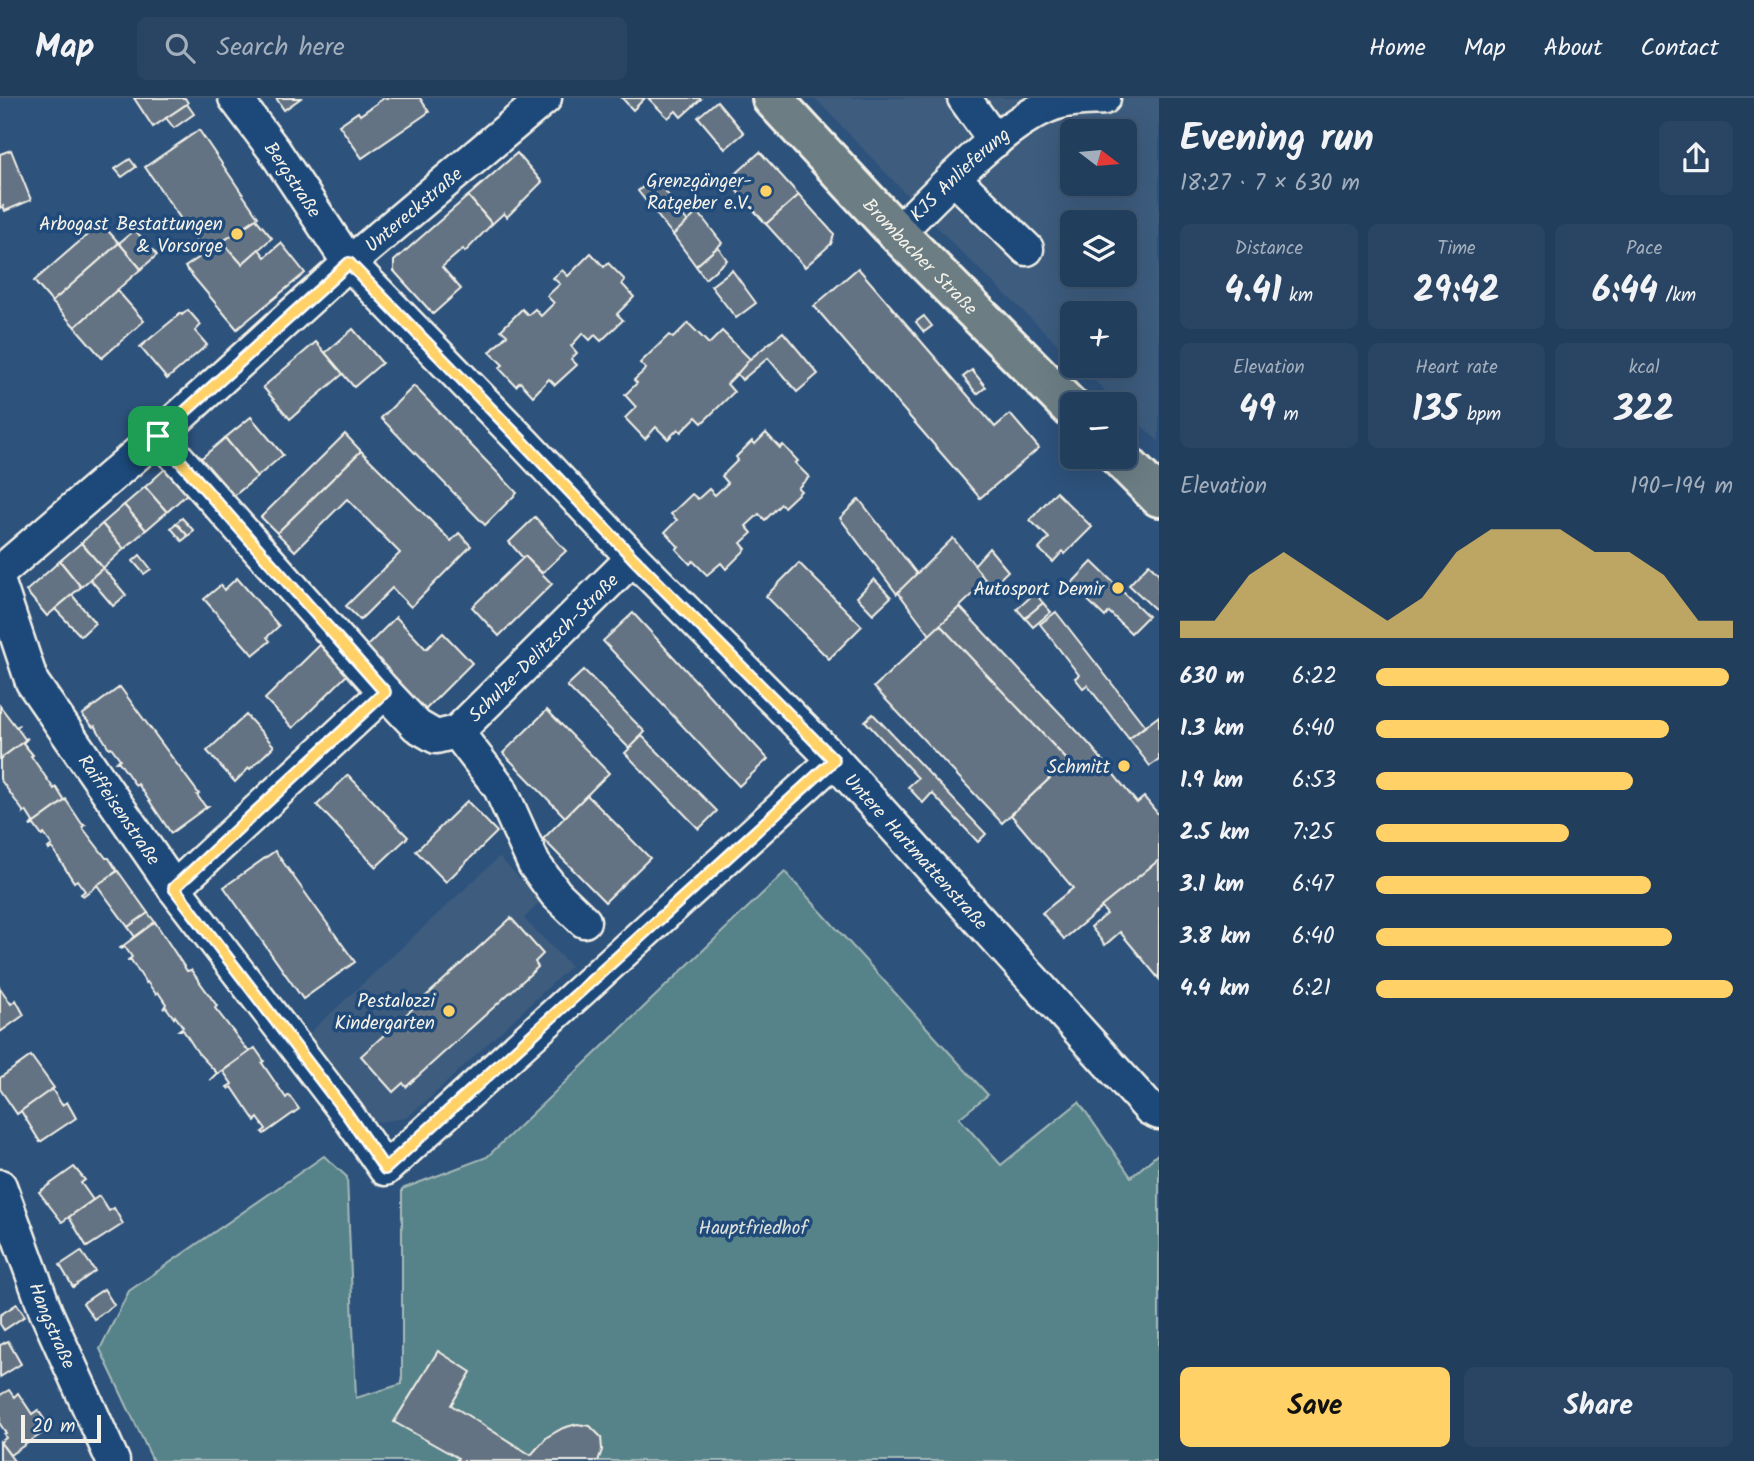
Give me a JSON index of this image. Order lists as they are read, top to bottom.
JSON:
{
  "streets": {
    "main road": ["Brombacher Straße"],
    "street": [
      "KJS Anlieferung",
      "Bergstraße",
      "Untereckstraße",
      "Schulze-Delitzsch-Straße",
      "Raiffeisenstraße",
      "Untere Hartmattenstraße",
      "Hangstraße"
    ]
  },
  "crossings": [
    ["KJS Anlieferung", "Brombacher Straße"],
    ["Bergstraße", "Untereckstraße"],
    ["Bergstraße", "Untere Hartmattenstraße"],
    ["Untereckstraße", "Schulze-Delitzsch-Straße"],
    ["Untereckstraße", "Untere Hartmattenstraße"],
    ["Schulze-Delitzsch-Straße", "Untere Hartmattenstraße"],
    ["Raiffeisenstraße", "Untere Hartmattenstraße"]
  ],
  "parks": ["Hauptfriedhof"],
  "places": [
    "Grenzgänger- Ratgeber e.V.",
    "Arbogast Bestattungen & Vorsorge",
    "Autosport Demir",
    "Schmitt",
    "Pestalozzi Kindergarten"
  ],
  "scale_bar": "20 m",
  "north": "right",
  "page": {
    "header": "Map",
    "search": "Search here",
    "nav": [
      "Home",
      "Map",
      "About",
      "Contact"
    ],
    "heading": ["Evening run", "18:27 · 7 × 630 m"],
    "map_buttons": ["+", "−"],
    "stats": [
      ["Distance", "4.41 km"],
      ["Time", "29:42"],
      ["Pace", "6:44 /km"],
      ["Elevation", "49 m"],
      ["Heart rate", "135 bpm"],
      ["kcal", "322"]
    ],
    "chart": ["Elevation", "190–194 m"],
    "list": [
      {
        "name": "630 m",
        "note": "6:22"
      },
      {
        "name": "1.3 km",
        "note": "6:40"
      },
      {
        "name": "1.9 km",
        "note": "6:53"
      },
      {
        "name": "2.5 km",
        "note": "7:25"
      },
      {
        "name": "3.1 km",
        "note": "6:47"
      },
      {
        "name": "3.8 km",
        "note": "6:40"
      },
      {
        "name": "4.4 km",
        "note": "6:21"
      }
    ],
    "buttons": ["Save", "Share"],
    "scale": "20 m"
  }
}
